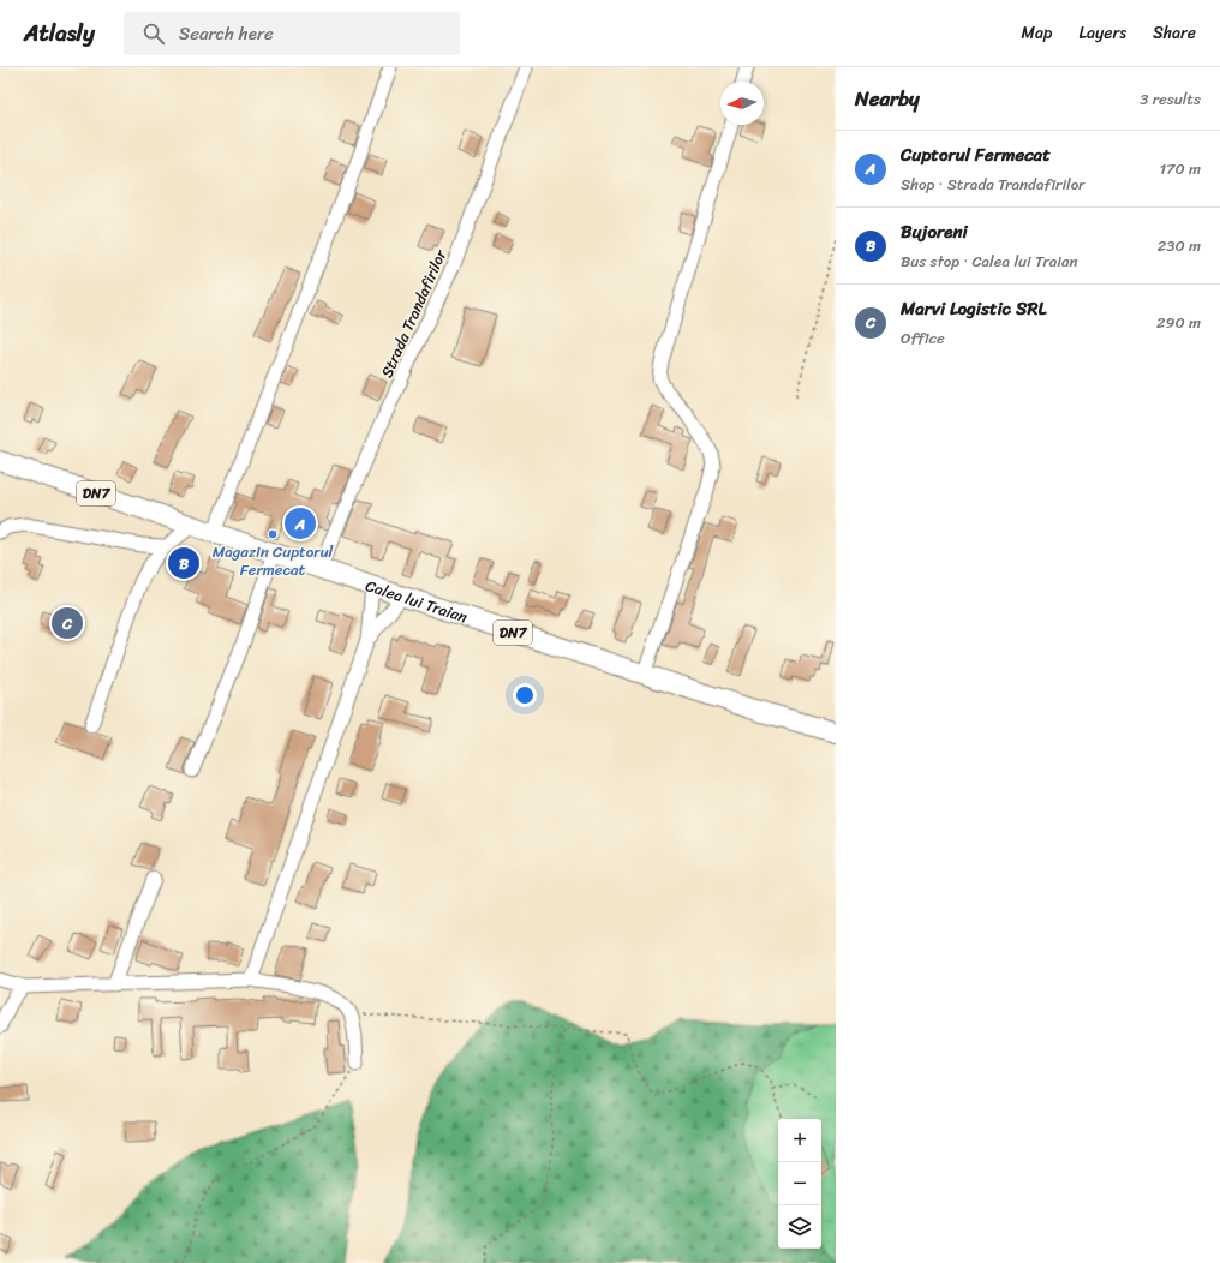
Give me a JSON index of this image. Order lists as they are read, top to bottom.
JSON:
{
  "streets": {
    "highway": ["DN7", "Calea lui Traian"],
    "street": ["Strada Trandafirilor"]
  },
  "crossings": [
    ["Strada Trandafirilor", "Calea lui Traian"]
  ],
  "places": ["Magazin Cuptorul Fermecat"],
  "north": "left",
  "page": {
    "header": "Atlasly",
    "search": "Search here",
    "nav": ["Map", "Layers", "Share"],
    "heading": ["Nearby", "3 results"],
    "list": [
      {
        "mark": "A",
        "name": "Cuptorul Fermecat",
        "note": "Shop · Strada Trandafirilor",
        "value": "170 m"
      },
      {
        "mark": "B",
        "name": "Bujoreni",
        "note": "Bus stop · Calea lui Traian",
        "value": "230 m"
      },
      {
        "mark": "C",
        "name": "Marvi Logistic SRL",
        "note": "Office",
        "value": "290 m"
      }
    ],
    "pins": ["A", "B", "C"],
    "map_buttons": ["+", "−"]
  }
}
